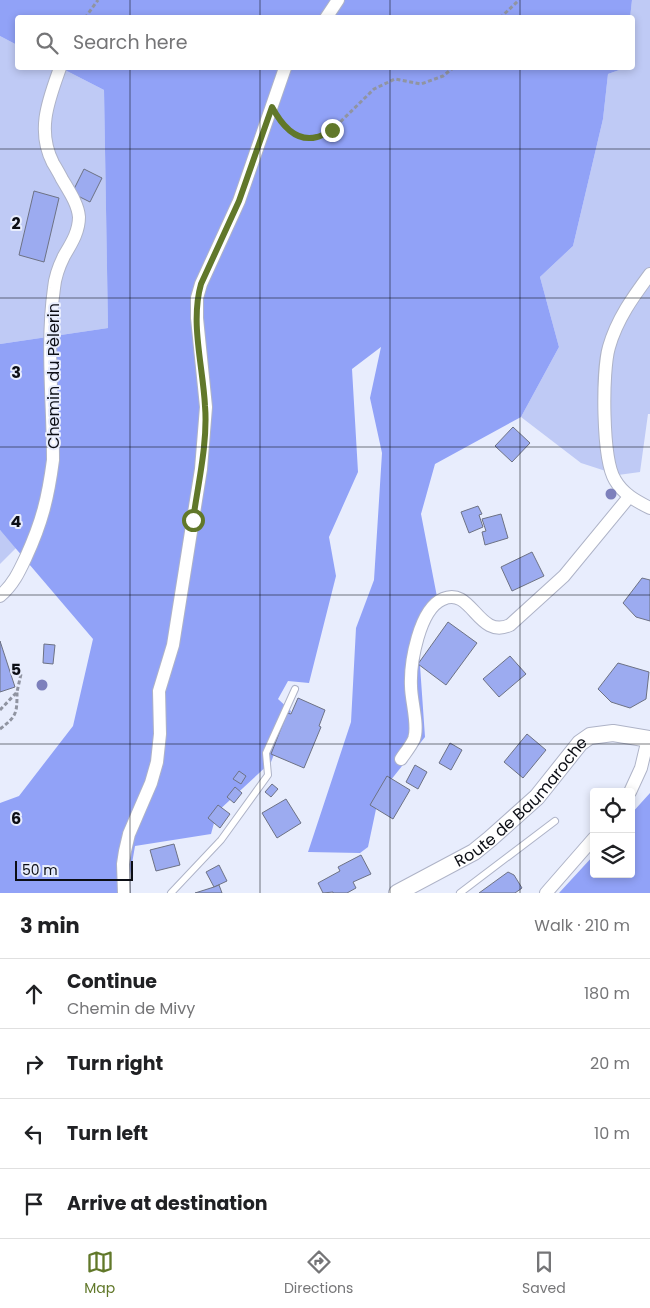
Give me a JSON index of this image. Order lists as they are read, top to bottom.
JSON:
{
  "streets": {
    "street": ["Chemin du Pèlerin", "Route de Baumaroche"]
  },
  "scale_bar": "50 m",
  "page": {
    "search": "Search here",
    "scale": "50 m",
    "heading": ["3 min", "Walk · 210 m"],
    "list": [
      ["Continue", "Chemin de Mivy", "180 m"],
      ["Turn right", "20 m"],
      ["Turn left", "10 m"],
      "Arrive at destination"
    ],
    "nav": ["Map", "Directions", "Saved"]
  },
  "grid": {
    "rows": [
      "2",
      "3",
      "4",
      "5",
      "6"
    ]
  }
}
